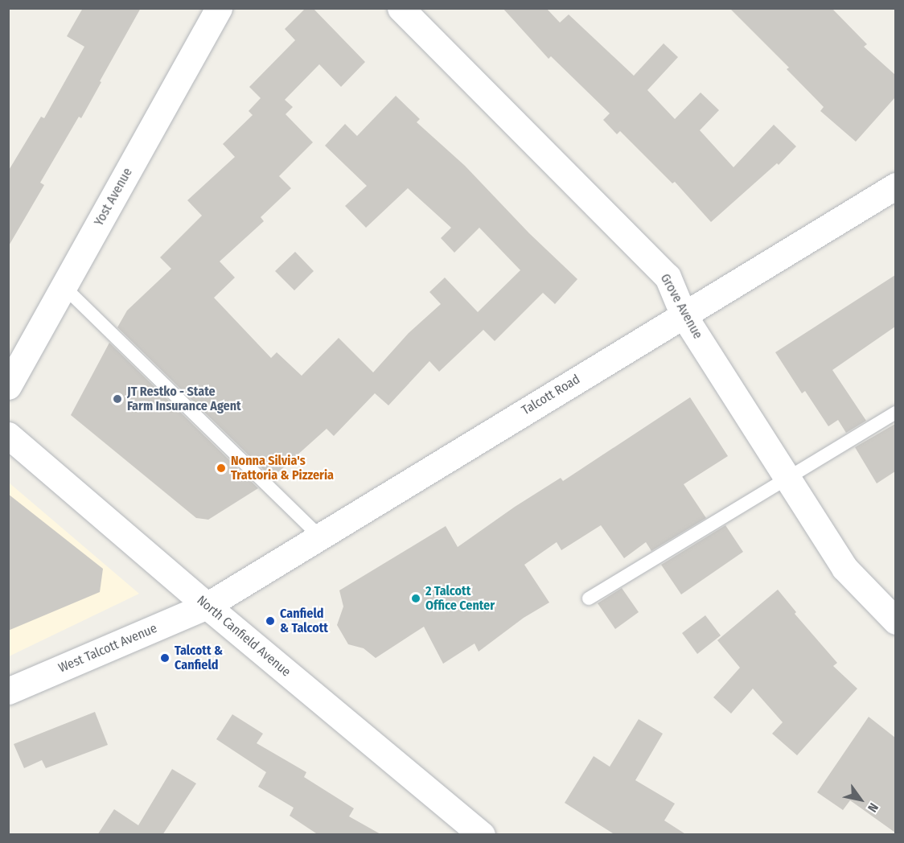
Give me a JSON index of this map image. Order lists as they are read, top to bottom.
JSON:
{
  "streets": {
    "street": [
      "Yost Avenue",
      "Grove Avenue",
      "Talcott Road",
      "North Canfield Avenue",
      "West Talcott Avenue"
    ]
  },
  "crossings": [
    ["Grove Avenue", "Talcott Road"],
    ["Talcott Road", "North Canfield Avenue"],
    ["Talcott Road", "West Talcott Avenue"],
    ["North Canfield Avenue", "West Talcott Avenue"]
  ],
  "places": [
    "JT Restko - State Farm Insurance Agent",
    "Nonna Silvia's Trattoria & Pizzeria",
    "2 Talcott Office Center",
    "Canfield & Talcott",
    "Talcott & Canfield"
  ],
  "north": "bottom right"
}
